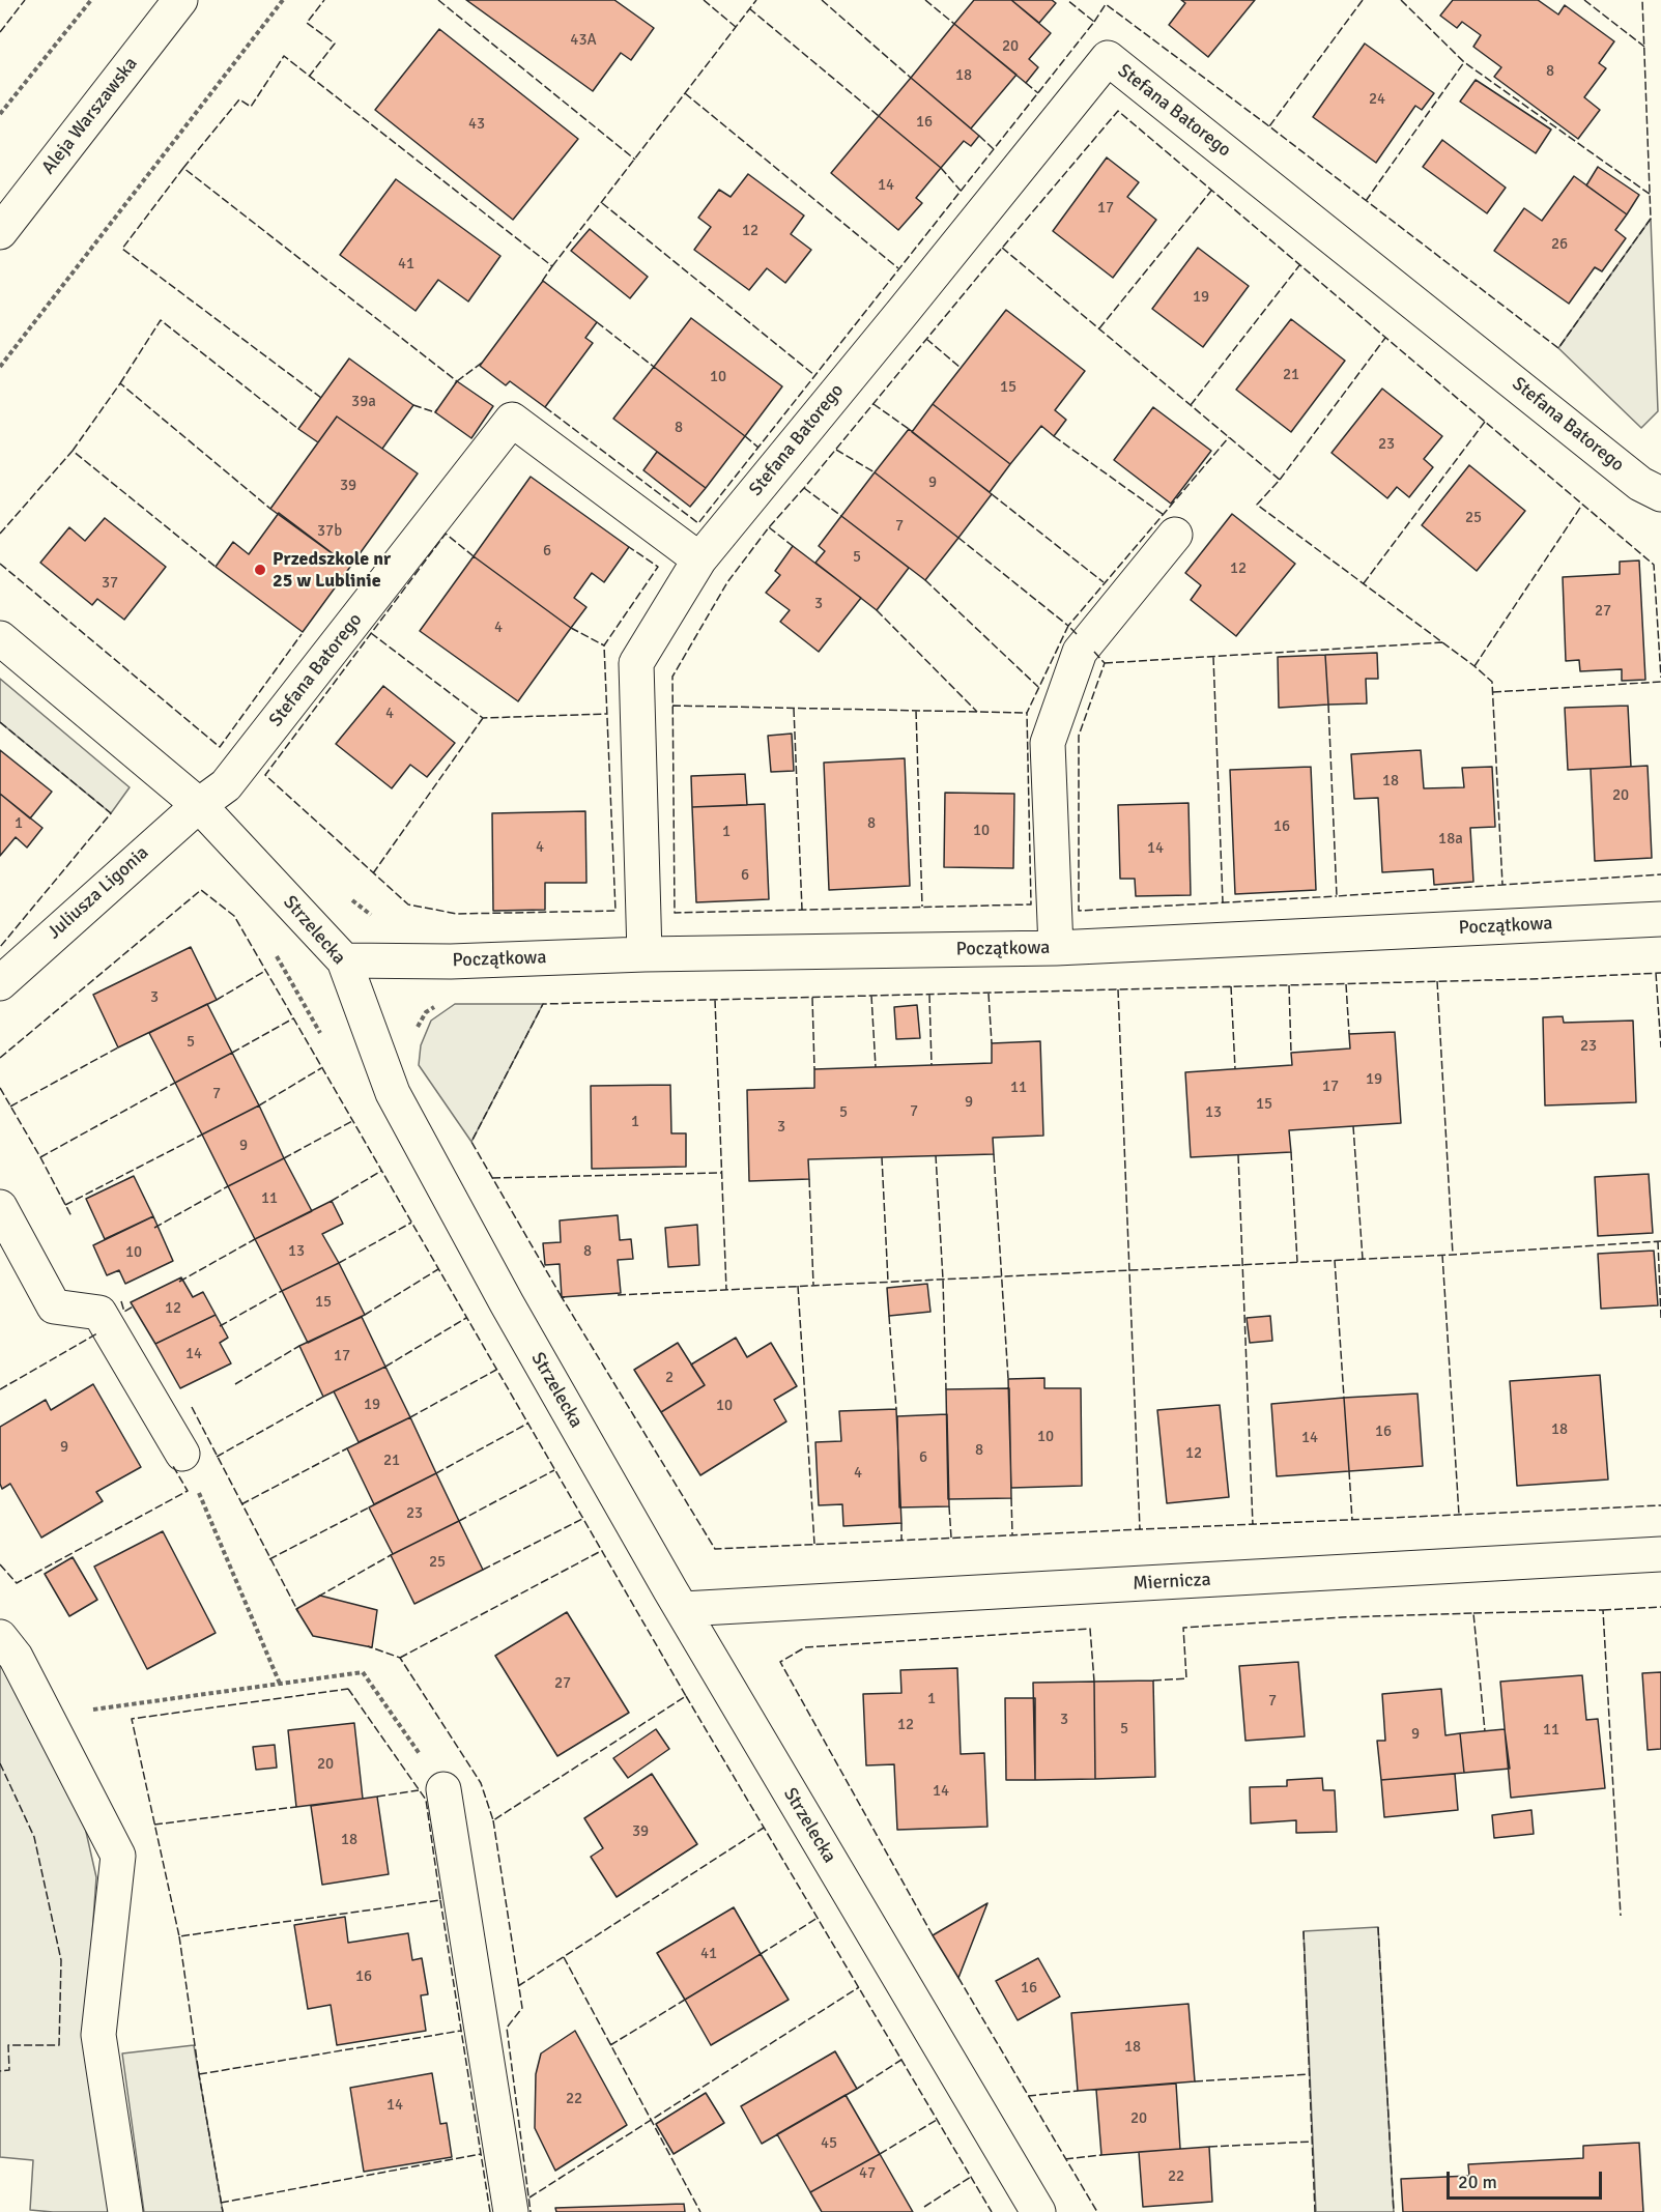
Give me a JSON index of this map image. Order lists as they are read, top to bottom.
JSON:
{
  "streets": {
    "street": [
      "Stefana Batorego",
      "Aleja Warszawska",
      "Juliusza Ligonia",
      "Początkowa",
      "Strzelecka",
      "Miernicza"
    ]
  },
  "crossings": [
    ["Stefana Batorego", "Juliusza Ligonia"],
    ["Stefana Batorego", "Początkowa"],
    ["Stefana Batorego", "Strzelecka"],
    ["Juliusza Ligonia", "Strzelecka"],
    ["Początkowa", "Strzelecka"],
    ["Strzelecka", "Miernicza"]
  ],
  "places": ["Przedszkole nr 25 w Lublinie"],
  "house_numbers": [
    "43A",
    "20",
    "8",
    "18",
    "24",
    "16",
    "43",
    "14",
    "17",
    "12",
    "26",
    "41",
    "19",
    "21",
    "10",
    "15",
    "39a",
    "8",
    "23",
    "9",
    "39",
    "25",
    "7",
    "37b",
    "6",
    "5",
    "12",
    "37",
    "3",
    "27",
    "4",
    "4",
    "18",
    "20",
    "1",
    "8",
    "16",
    "10",
    "1",
    "18a",
    "4",
    "14",
    "6",
    "3",
    "5",
    "23",
    "19",
    "17",
    "11",
    "7",
    "9",
    "15",
    "7",
    "5",
    "13",
    "1",
    "3",
    "9",
    "11",
    "13",
    "8",
    "10",
    "15",
    "12",
    "14",
    "17",
    "2",
    "19",
    "10",
    "18",
    "16",
    "10",
    "14",
    "9",
    "8",
    "12",
    "6",
    "21",
    "4",
    "23",
    "25",
    "27",
    "1",
    "7",
    "3",
    "12",
    "5",
    "11",
    "9",
    "20",
    "14",
    "39",
    "18",
    "41",
    "16",
    "16",
    "18",
    "22",
    "14",
    "20",
    "45",
    "47",
    "22"
  ],
  "scale_bar": "20 m"
}
